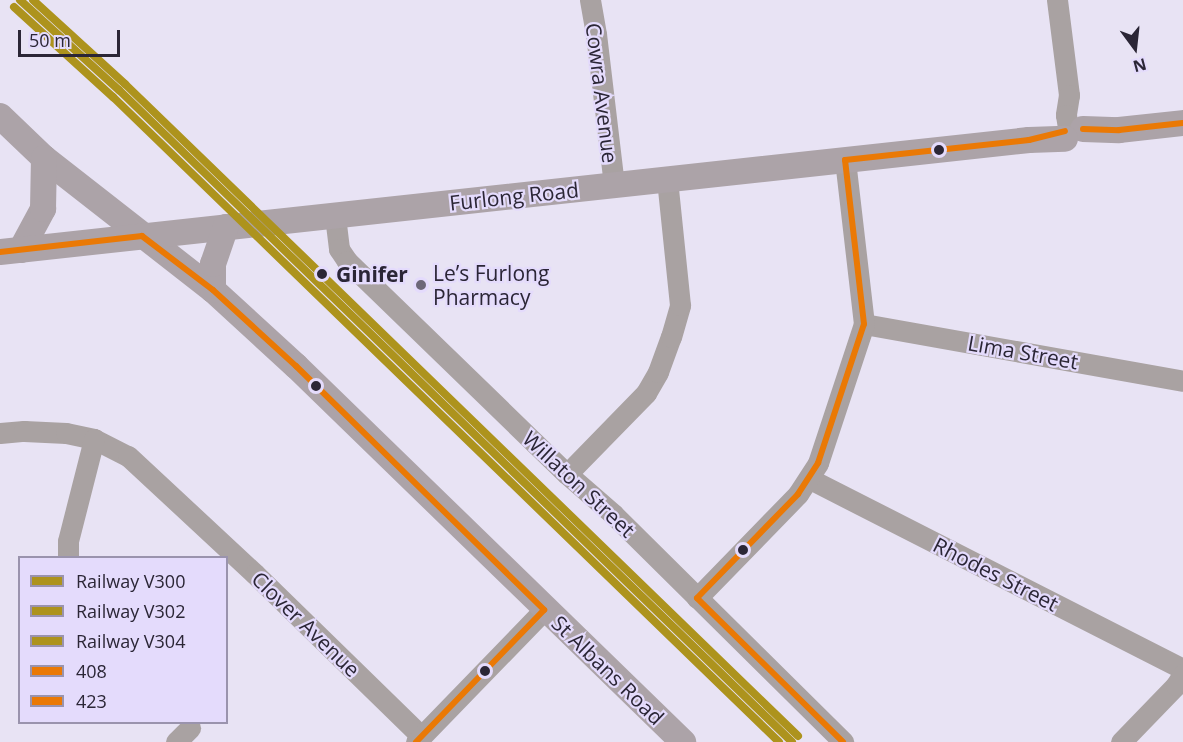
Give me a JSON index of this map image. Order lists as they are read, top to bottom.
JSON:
{
  "streets": {
    "main road": ["Furlong Road", "St Albans Road"],
    "street": [
      "Cowra Avenue",
      "Lima Street",
      "Willaton Street",
      "Rhodes Street",
      "Clover Avenue"
    ]
  },
  "crossings": [
    ["Cowra Avenue", "Furlong Road"],
    ["Furlong Road", "Willaton Street"],
    ["Furlong Road", "St Albans Road"]
  ],
  "places": ["Ginifer", "Le’s Furlong Pharmacy"],
  "lines": [
    "rail line V300",
    "rail line V304",
    "rail line V302",
    "transit line 423",
    "transit line 408"
  ],
  "legend": [
    "Railway V300",
    "Railway V302",
    "Railway V304",
    "408",
    "423"
  ],
  "scale_bar": "50 m",
  "north": "bottom"
}
